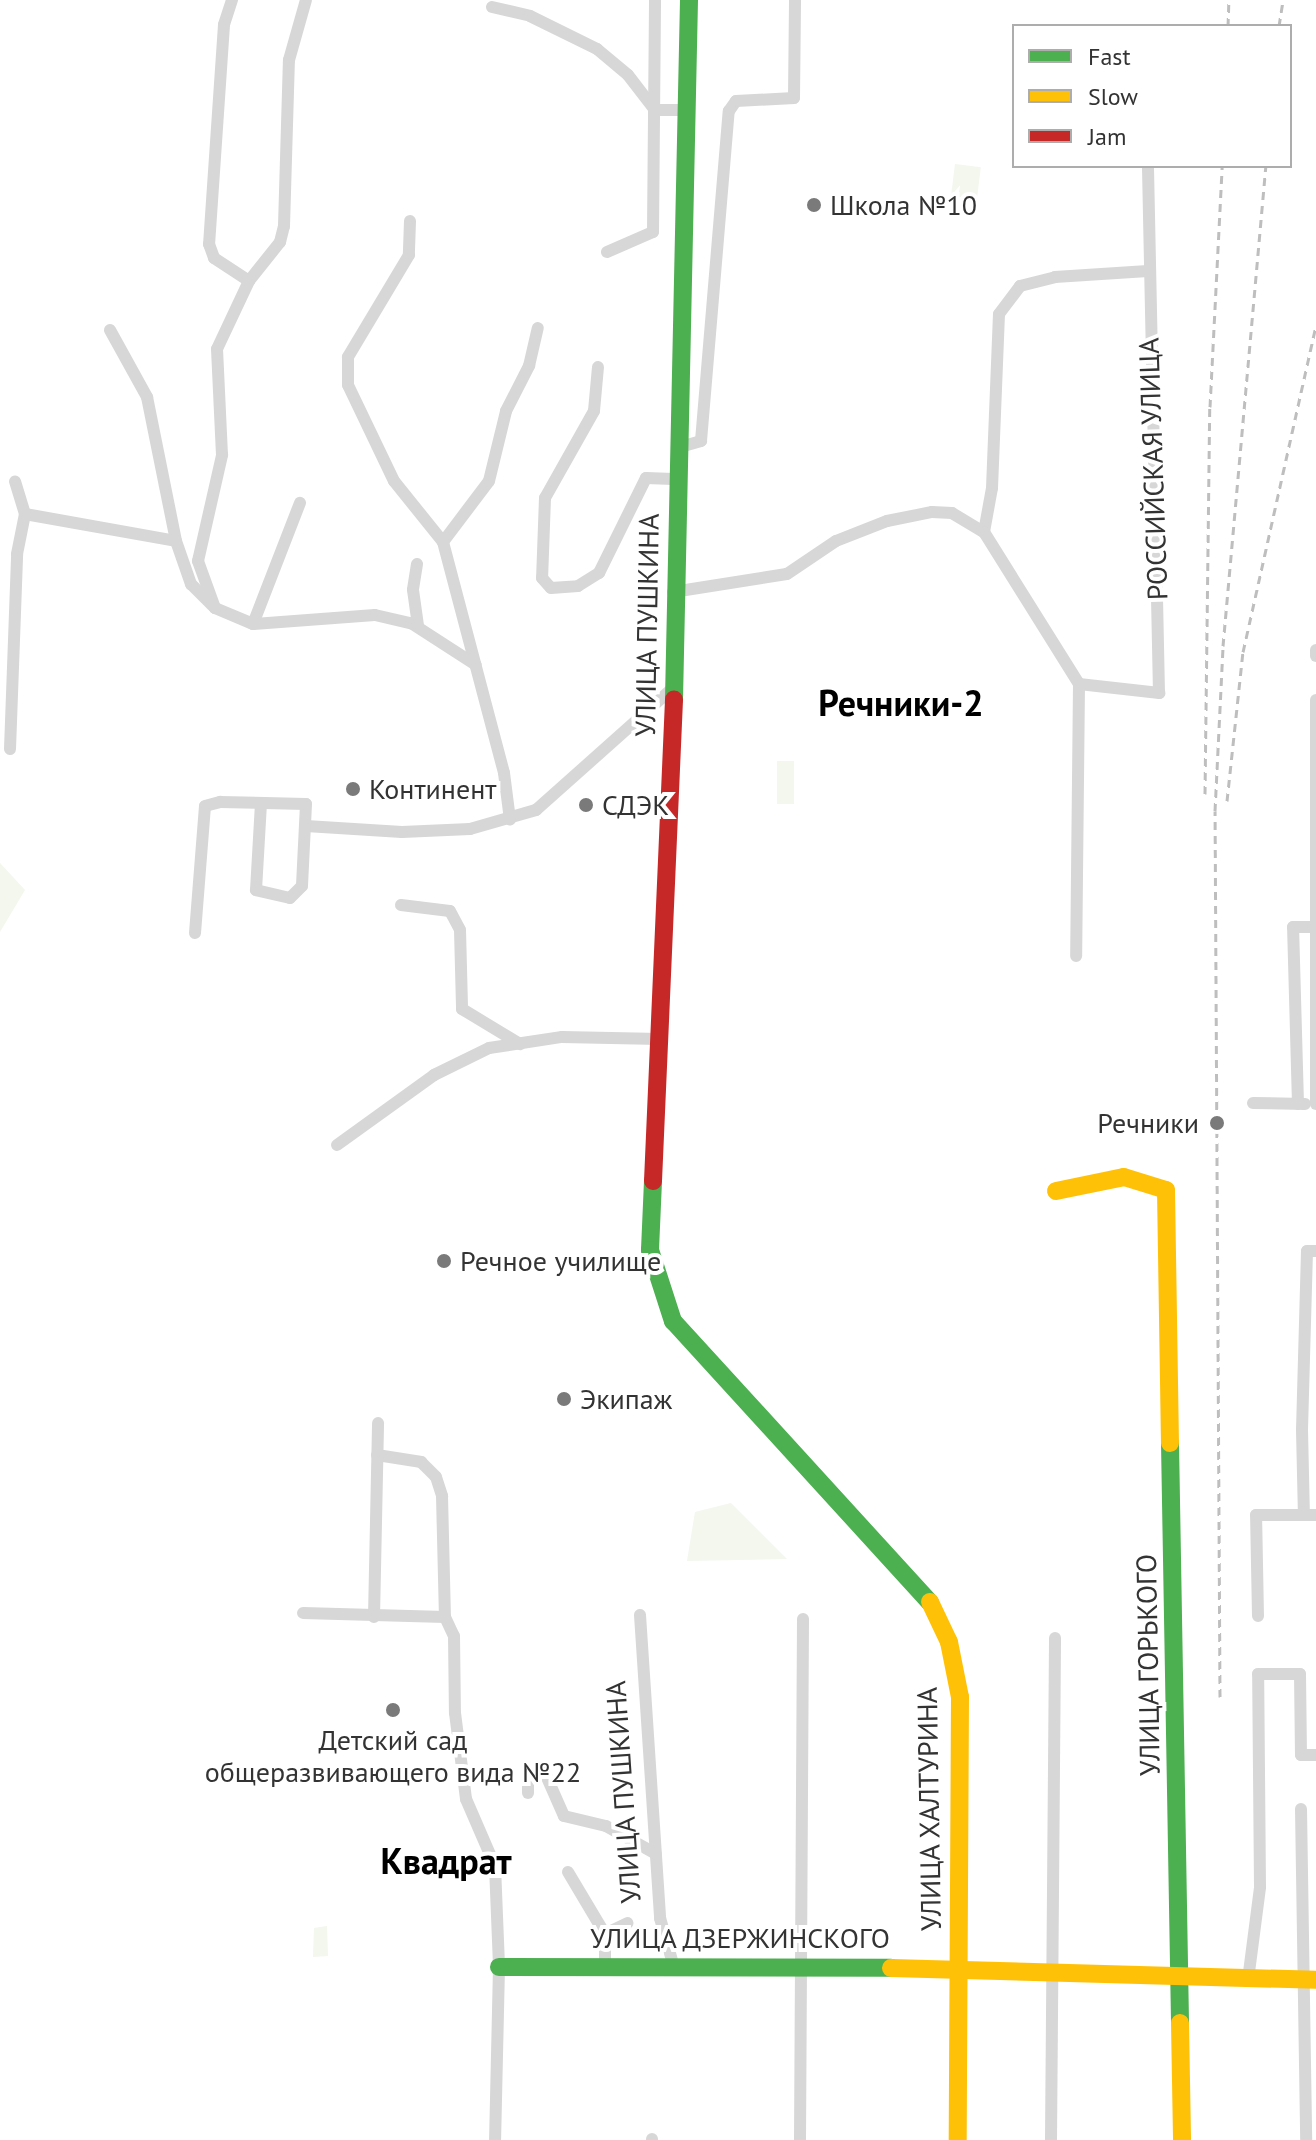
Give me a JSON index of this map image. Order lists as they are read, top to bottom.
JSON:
{
  "streets": {
    "main road": [
      "УЛИЦА ПУШКИНА",
      "УЛИЦА ГОРЬКОГО",
      "УЛИЦА ХАЛТУРИНА",
      "УЛИЦА ДЗЕРЖИНСКОГО"
    ],
    "street": ["РОССИЙСКАЯ УЛИЦА"]
  },
  "crossings": [
    ["УЛИЦА ПУШКИНА", "УЛИЦА ХАЛТУРИНА"],
    ["УЛИЦА ПУШКИНА", "УЛИЦА ДЗЕРЖИНСКОГО"],
    ["УЛИЦА ГОРЬКОГО", "УЛИЦА ДЗЕРЖИНСКОГО"],
    ["УЛИЦА ХАЛТУРИНА", "УЛИЦА ДЗЕРЖИНСКОГО"]
  ],
  "districts": ["Речники-2", "Квадрат"],
  "places": [
    "Школа №10",
    "Континент",
    "СДЭК",
    "Речники",
    "Речное училище",
    "Экипаж",
    "Детский сад общеразвивающего вида №22"
  ],
  "legend": ["Fast", "Slow", "Jam"]
}
